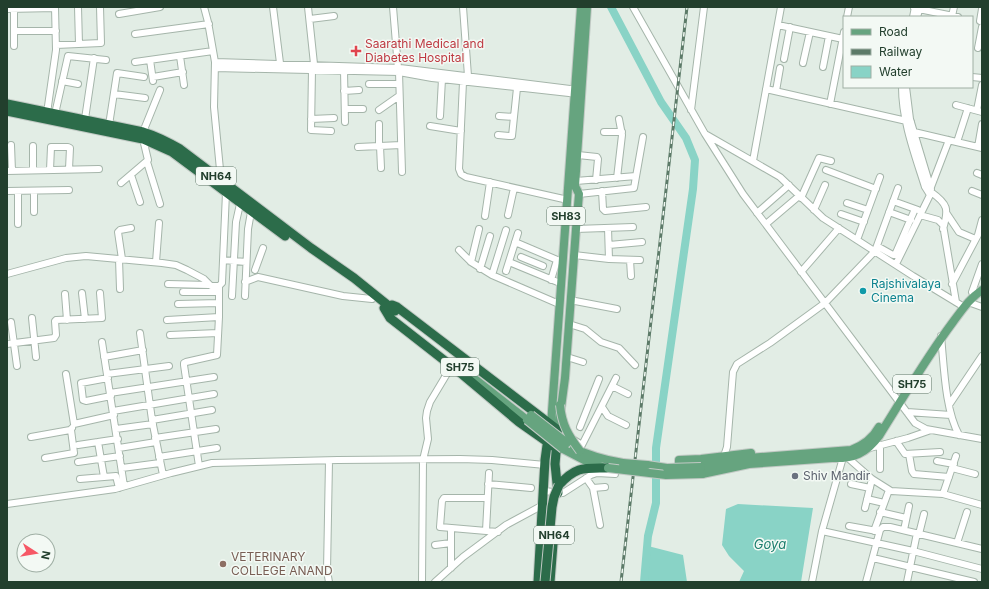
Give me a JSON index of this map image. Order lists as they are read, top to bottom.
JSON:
{
  "streets": {
    "highway": ["NH64"],
    "main road": ["SH83", "SH75"]
  },
  "crossings": [
    ["NH64", "SH83"],
    ["NH64", "SH75"]
  ],
  "water": ["Goya"],
  "places": {
    "health": ["Saarathi Medical and Diabetes Hospital"],
    "other": ["Rajshivalaya Cinema", "Shiv Mandir", "VETERINARY COLLEGE ANAND"]
  },
  "legend": ["Road", "Railway", "Water"],
  "north": "right"
}
